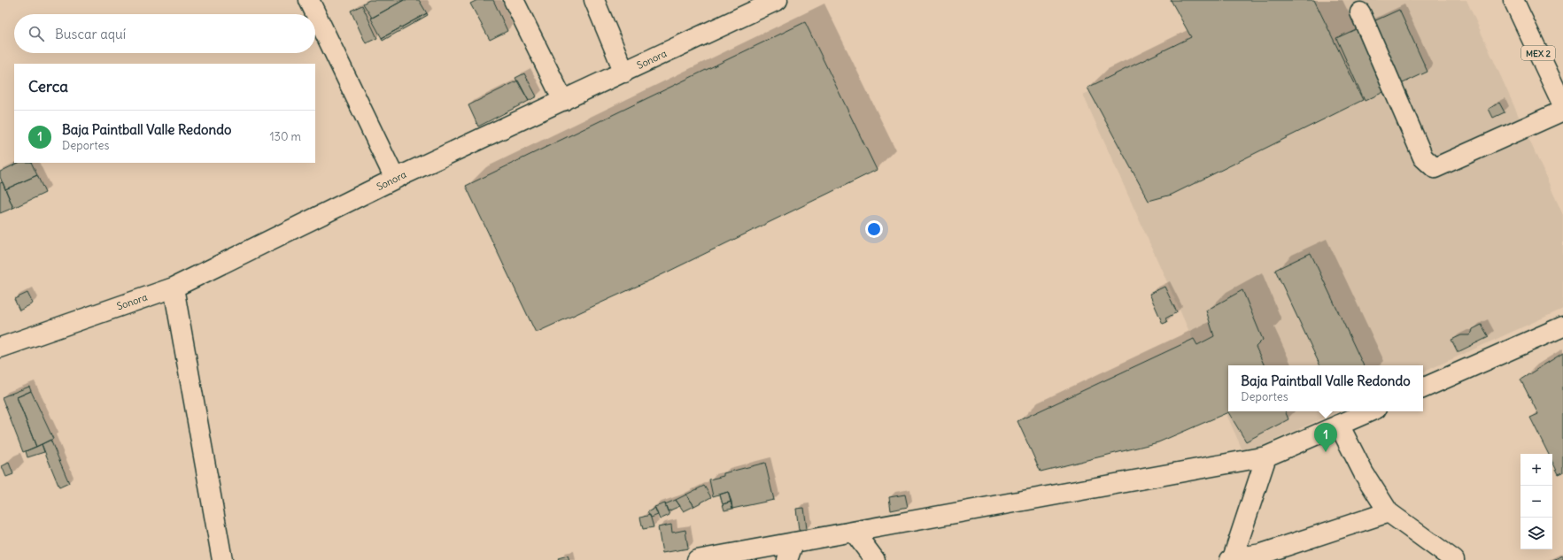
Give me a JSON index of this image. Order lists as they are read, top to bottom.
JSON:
{
  "streets": {
    "street": ["MEX 2", "Sonora"]
  },
  "page": {
    "search": "Buscar aquí",
    "heading": "Cerca",
    "list": [
      {
        "mark": "1",
        "name": "Baja Paintball Valle Redondo",
        "note": "Deportes",
        "value": "130 m"
      }
    ],
    "popup": ["Baja Paintball Valle Redondo", "Deportes"],
    "pins": "1",
    "map_buttons": ["+", "−"]
  }
}
